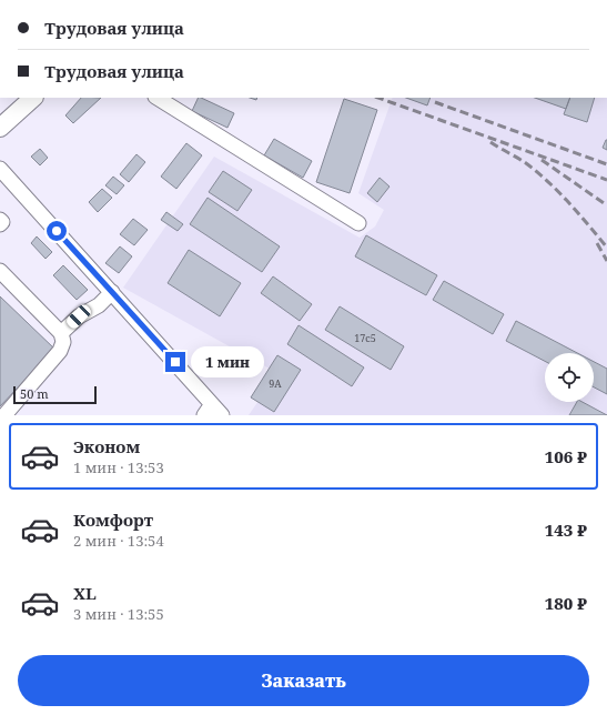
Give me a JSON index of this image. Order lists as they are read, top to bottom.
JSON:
{
  "house_numbers": ["17с5", "9А"],
  "scale_bar": "50 m",
  "page": {
    "banner": ["Трудовая улица", "Трудовая улица"],
    "bubble": "1 мин",
    "scale": "50 m",
    "list": [
      {
        "name": "Эконом",
        "note": "1 мин · 13:53",
        "value": "106 ₽"
      },
      {
        "name": "Комфорт",
        "note": "2 мин · 13:54",
        "value": "143 ₽"
      },
      {
        "name": "XL",
        "note": "3 мин · 13:55",
        "value": "180 ₽"
      }
    ],
    "buttons": "Заказать"
  }
}
